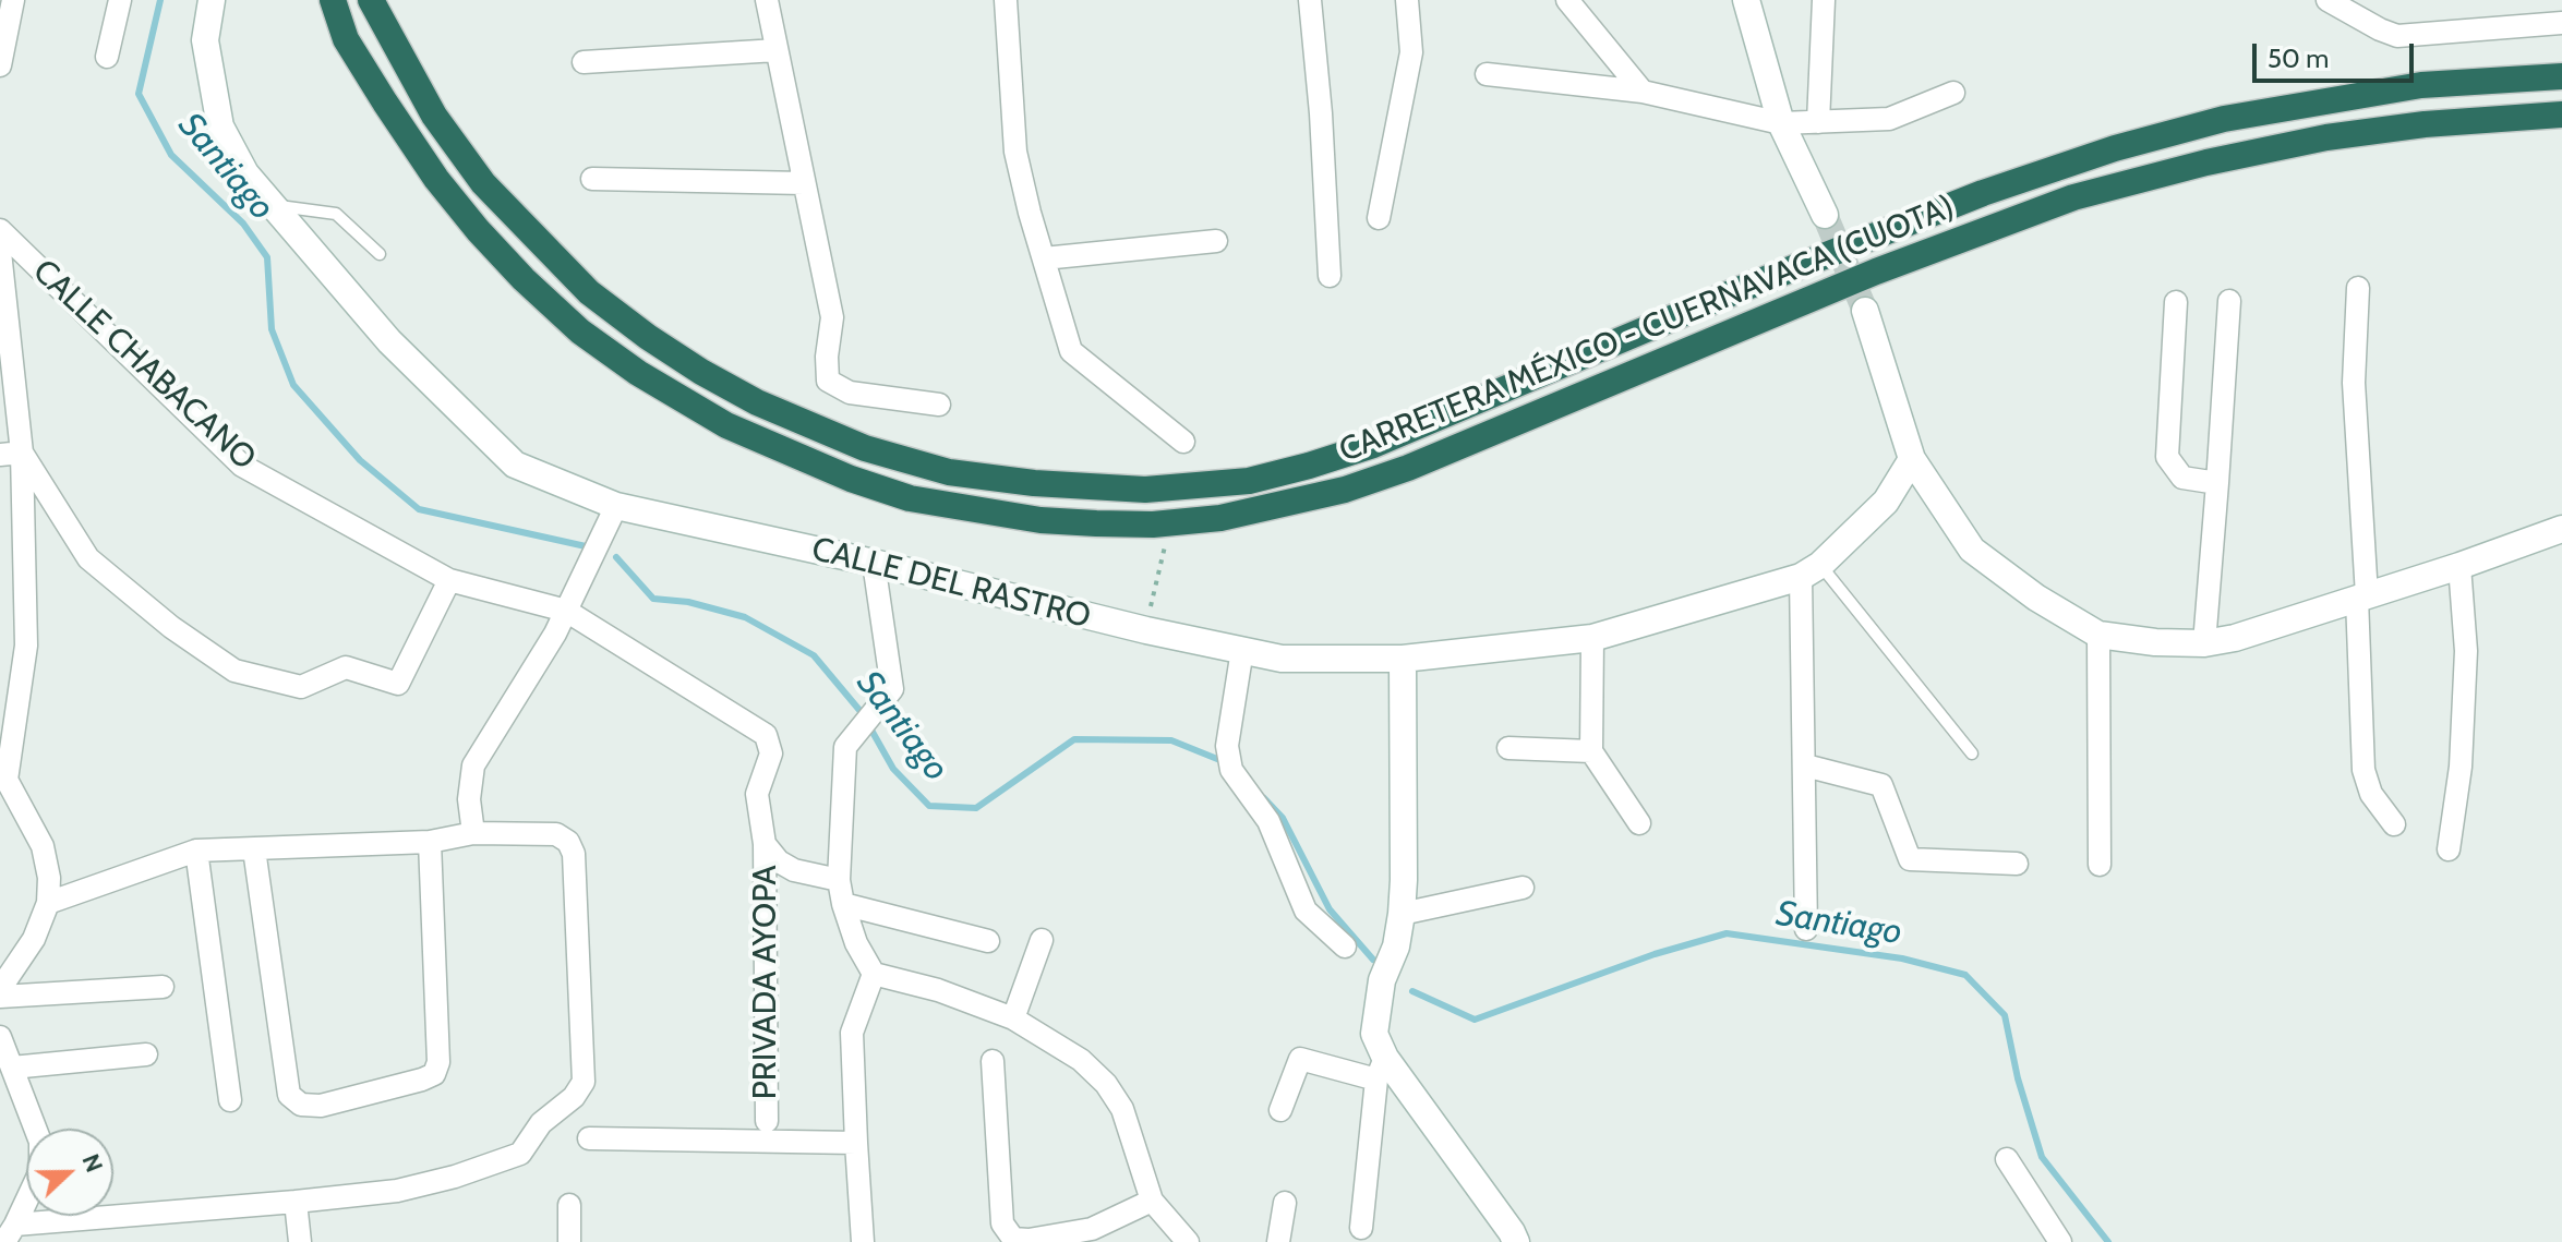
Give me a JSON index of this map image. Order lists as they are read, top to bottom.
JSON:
{
  "streets": {
    "highway": ["CARRETERA MÉXICO - CUERNAVACA (CUOTA)"],
    "main road": ["CALLE DEL RASTRO"],
    "street": ["CALLE CHABACANO", "PRIVADA AYOPA"]
  },
  "crossings": [
    ["CALLE CHABACANO", "PRIVADA AYOPA"]
  ],
  "water": ["Santiago"],
  "scale_bar": "50 m",
  "north": "right"
}
